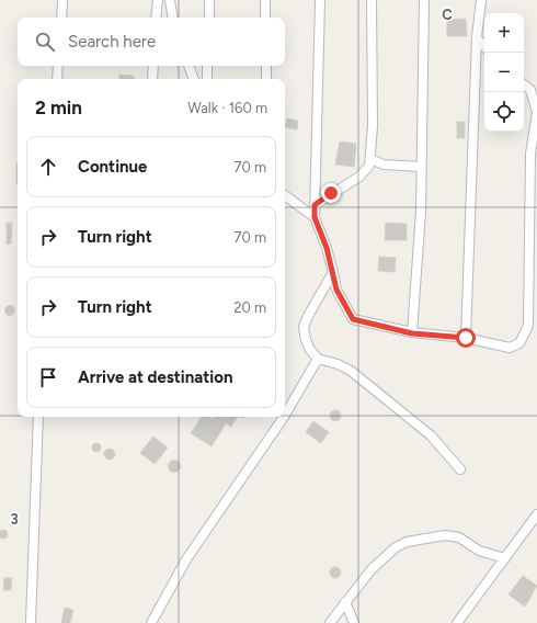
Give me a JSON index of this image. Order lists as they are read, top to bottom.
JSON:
{
  "page": {
    "map_buttons": ["+", "−"],
    "search": "Search here",
    "heading": ["2 min", "Walk · 160 m"],
    "list": [
      ["Continue", "70 m"],
      ["Turn right", "70 m"],
      ["Turn right", "20 m"],
      "Arrive at destination"
    ]
  },
  "grid": {
    "columns": ["C"],
    "rows": ["3"]
  }
}
